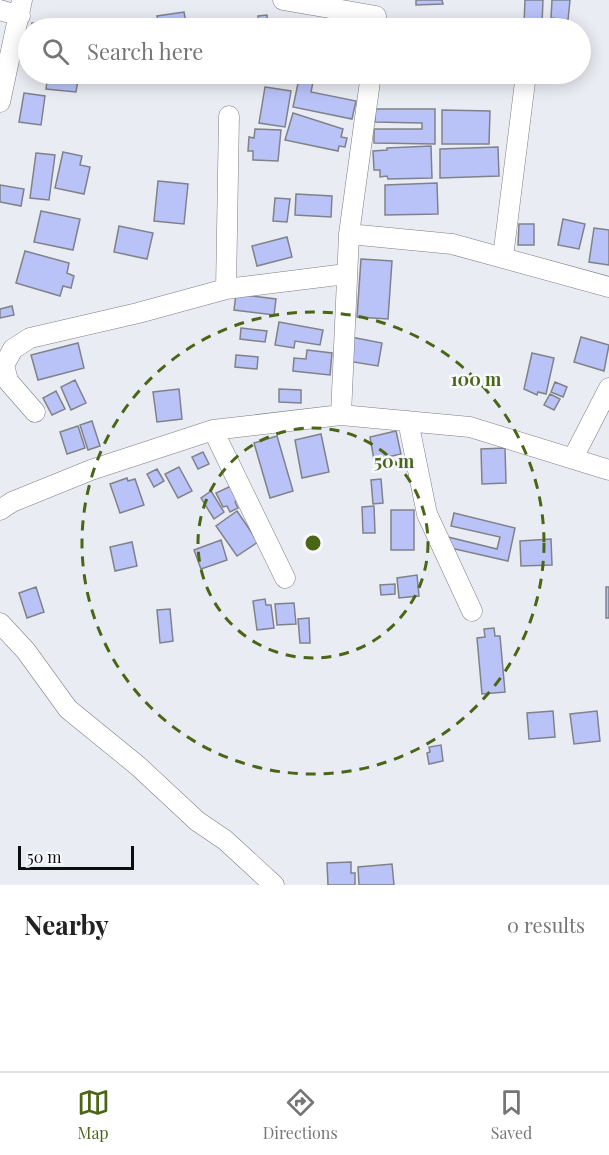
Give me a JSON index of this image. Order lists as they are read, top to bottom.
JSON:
{
  "scale_bar": "50 m",
  "page": {
    "search": "Search here",
    "scale": "50 m",
    "heading": ["Nearby", "0 results"],
    "nav": ["Map", "Directions", "Saved"]
  },
  "rings": ["100 m", "50 m"]
}
